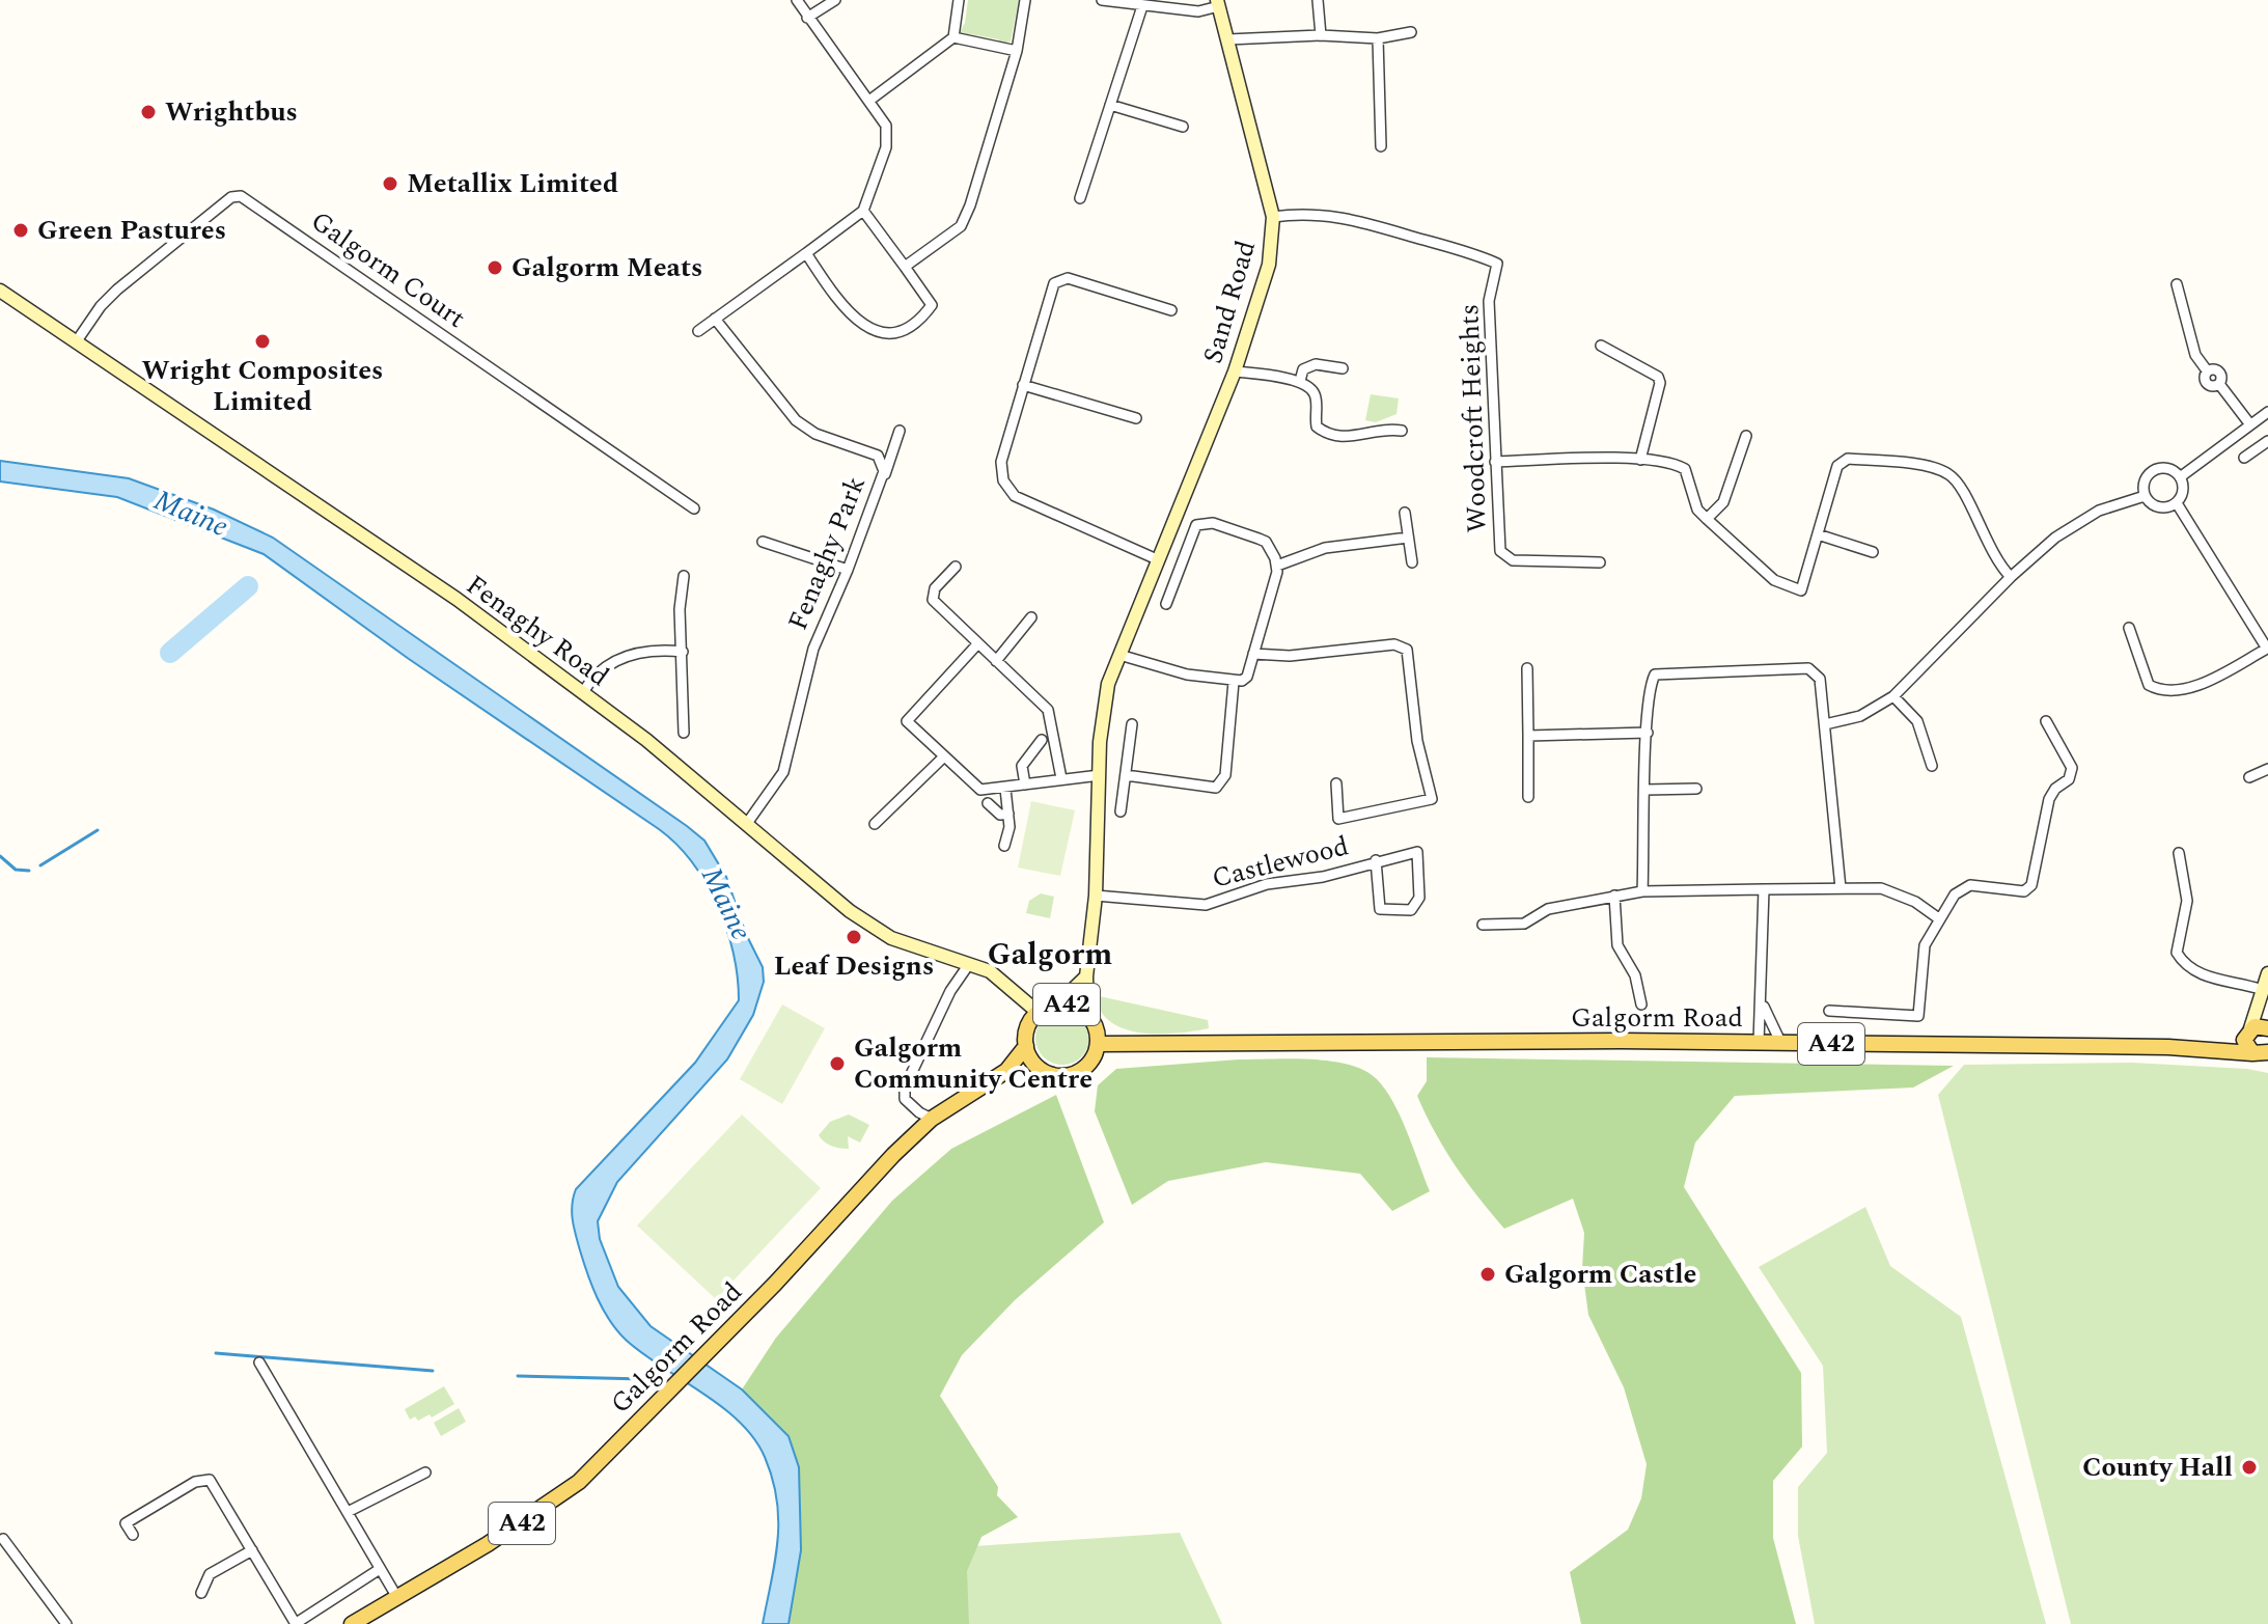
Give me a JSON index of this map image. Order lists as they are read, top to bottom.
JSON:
{
  "streets": {
    "main road": ["A42", "Galgorm Road"],
    "street": [
      "Galgorm Court",
      "Sand Road",
      "Woodcroft Heights",
      "Fenaghy Park",
      "Fenaghy Road",
      "Castlewood"
    ]
  },
  "crossings": [
    ["Galgorm Court", "Fenaghy Road"],
    ["Sand Road", "Woodcroft Heights"],
    ["Sand Road", "Fenaghy Road"],
    ["Sand Road", "Castlewood"],
    ["Sand Road", "A42"],
    ["Sand Road", "Galgorm Road"],
    ["Fenaghy Park", "Fenaghy Road"],
    ["Fenaghy Road", "A42"],
    ["Fenaghy Road", "Galgorm Road"],
    ["A42", "Galgorm Road"]
  ],
  "districts": ["Galgorm"],
  "water": ["Maine"],
  "places": [
    "Wrightbus",
    "Metallix Limited",
    "Green Pastures",
    "Galgorm Meats",
    "Wright Composites Limited",
    "Leaf Designs",
    "Galgorm Community Centre",
    "Galgorm Castle",
    "County Hall"
  ]
}
